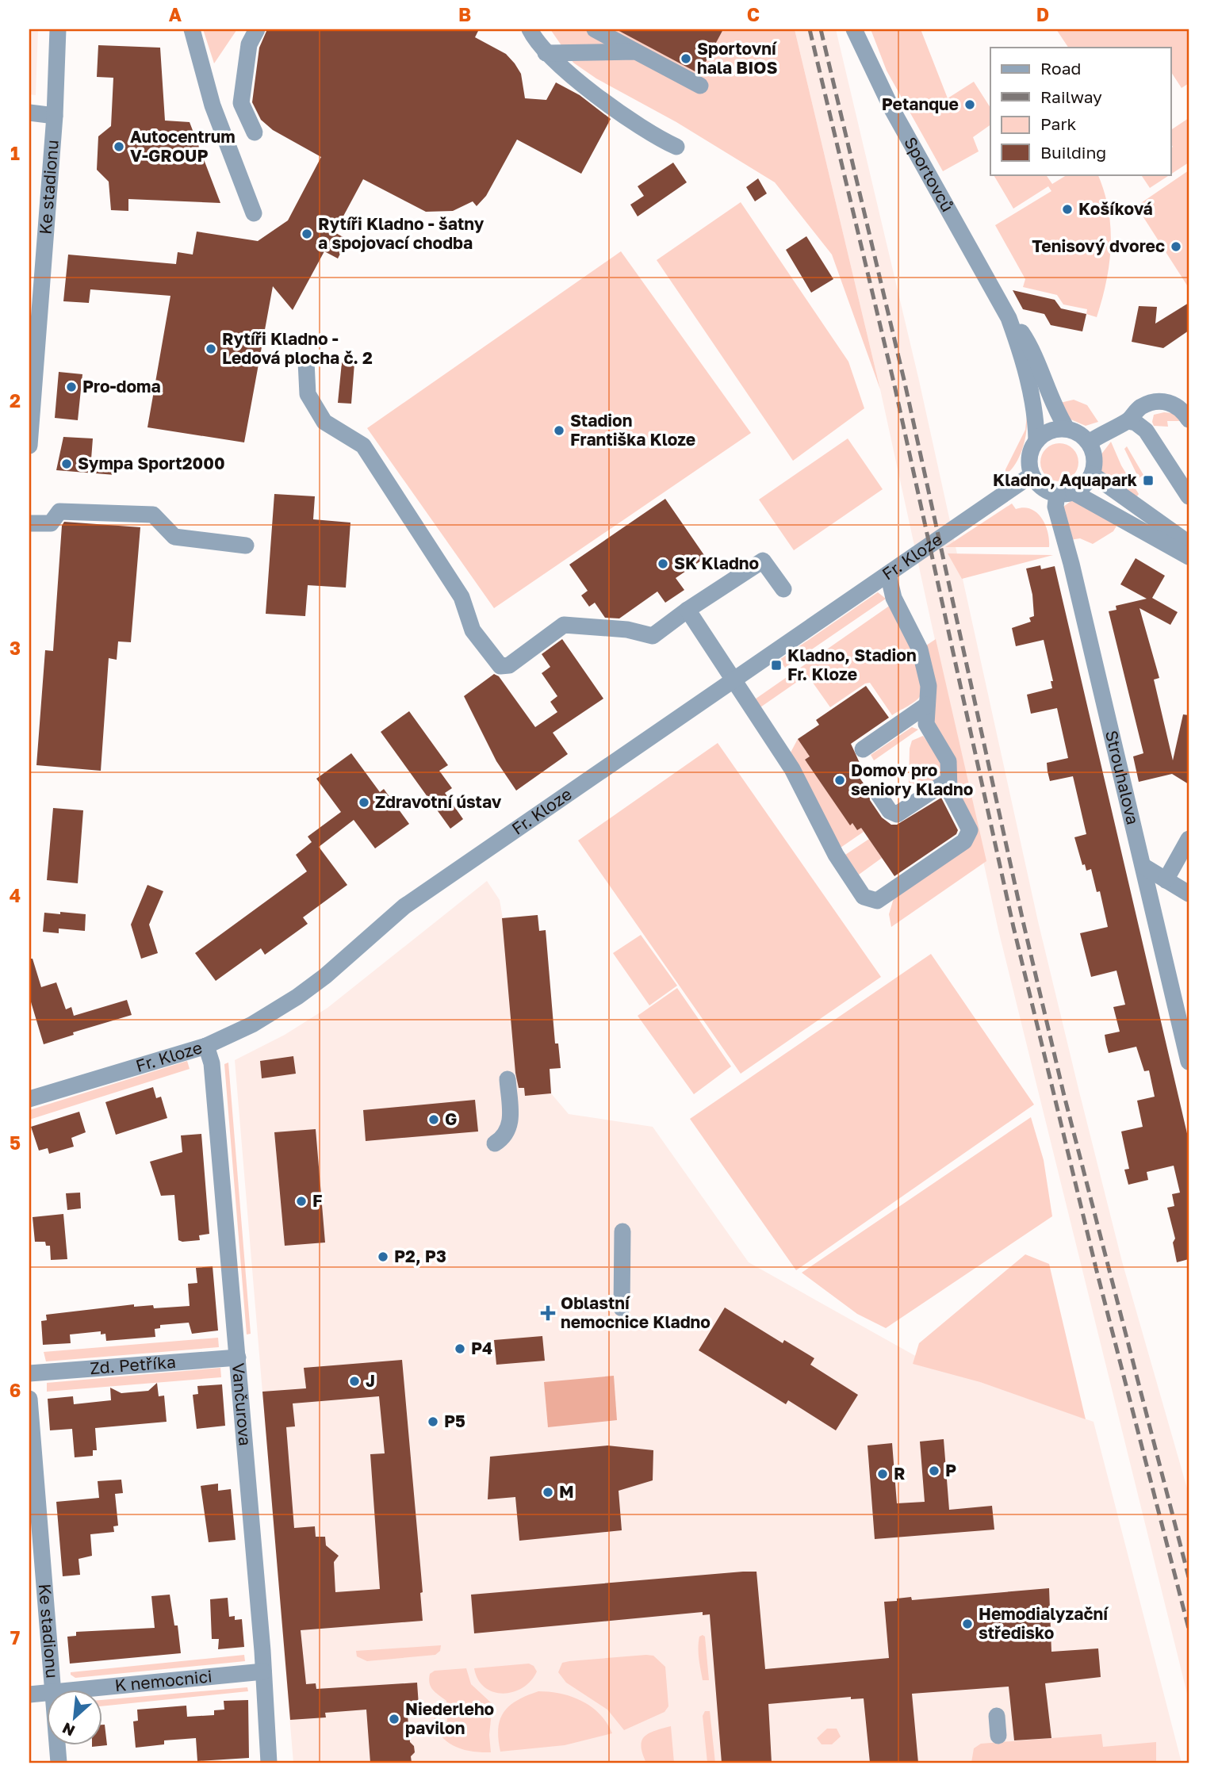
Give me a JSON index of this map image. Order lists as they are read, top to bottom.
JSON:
{
  "streets": {
    "street": [
      "Sportovců",
      "Ke stadionu",
      "Fr. Kloze",
      "Strouhalova",
      "Zd. Petříka",
      "Vančurova",
      "K nemocnici"
    ]
  },
  "crossings": [
    ["Sportovců", "Fr. Kloze"],
    ["Sportovců", "Strouhalova"],
    ["Fr. Kloze", "Strouhalova"],
    ["Fr. Kloze", "Vančurova"],
    ["Zd. Petříka", "Vančurova"],
    ["Vančurova", "K nemocnici"]
  ],
  "places": {
    "other": [
      "Sportovní hala BIOS",
      "Petanque",
      "Autocentrum V-GROUP",
      "Košíková",
      "Rytíři Kladno - šatny a spojovací chodba",
      "Tenisový dvorec",
      "Rytíři Kladno - Ledová plocha č. 2",
      "Pro-doma",
      "Stadion Františka Kloze",
      "Sympa Sport2000",
      "SK Kladno",
      "Domov pro seniory Kladno",
      "Zdravotní ústav",
      "G",
      "F",
      "P2, P3",
      "P4",
      "J",
      "P5",
      "P",
      "R",
      "M",
      "Hemodialyzační středisko",
      "Niederleho pavilon"
    ],
    "transit": ["Kladno, Aquapark", "Kladno, Stadion Fr. Kloze"],
    "health": ["Oblastní nemocnice Kladno"]
  },
  "legend": [
    "Road",
    "Railway",
    "Park",
    "Building"
  ],
  "north": "bottom left",
  "grid": {
    "columns": [
      "A",
      "B",
      "C",
      "D"
    ],
    "rows": [
      "1",
      "2",
      "3",
      "4",
      "5",
      "6",
      "7"
    ]
  }
}
